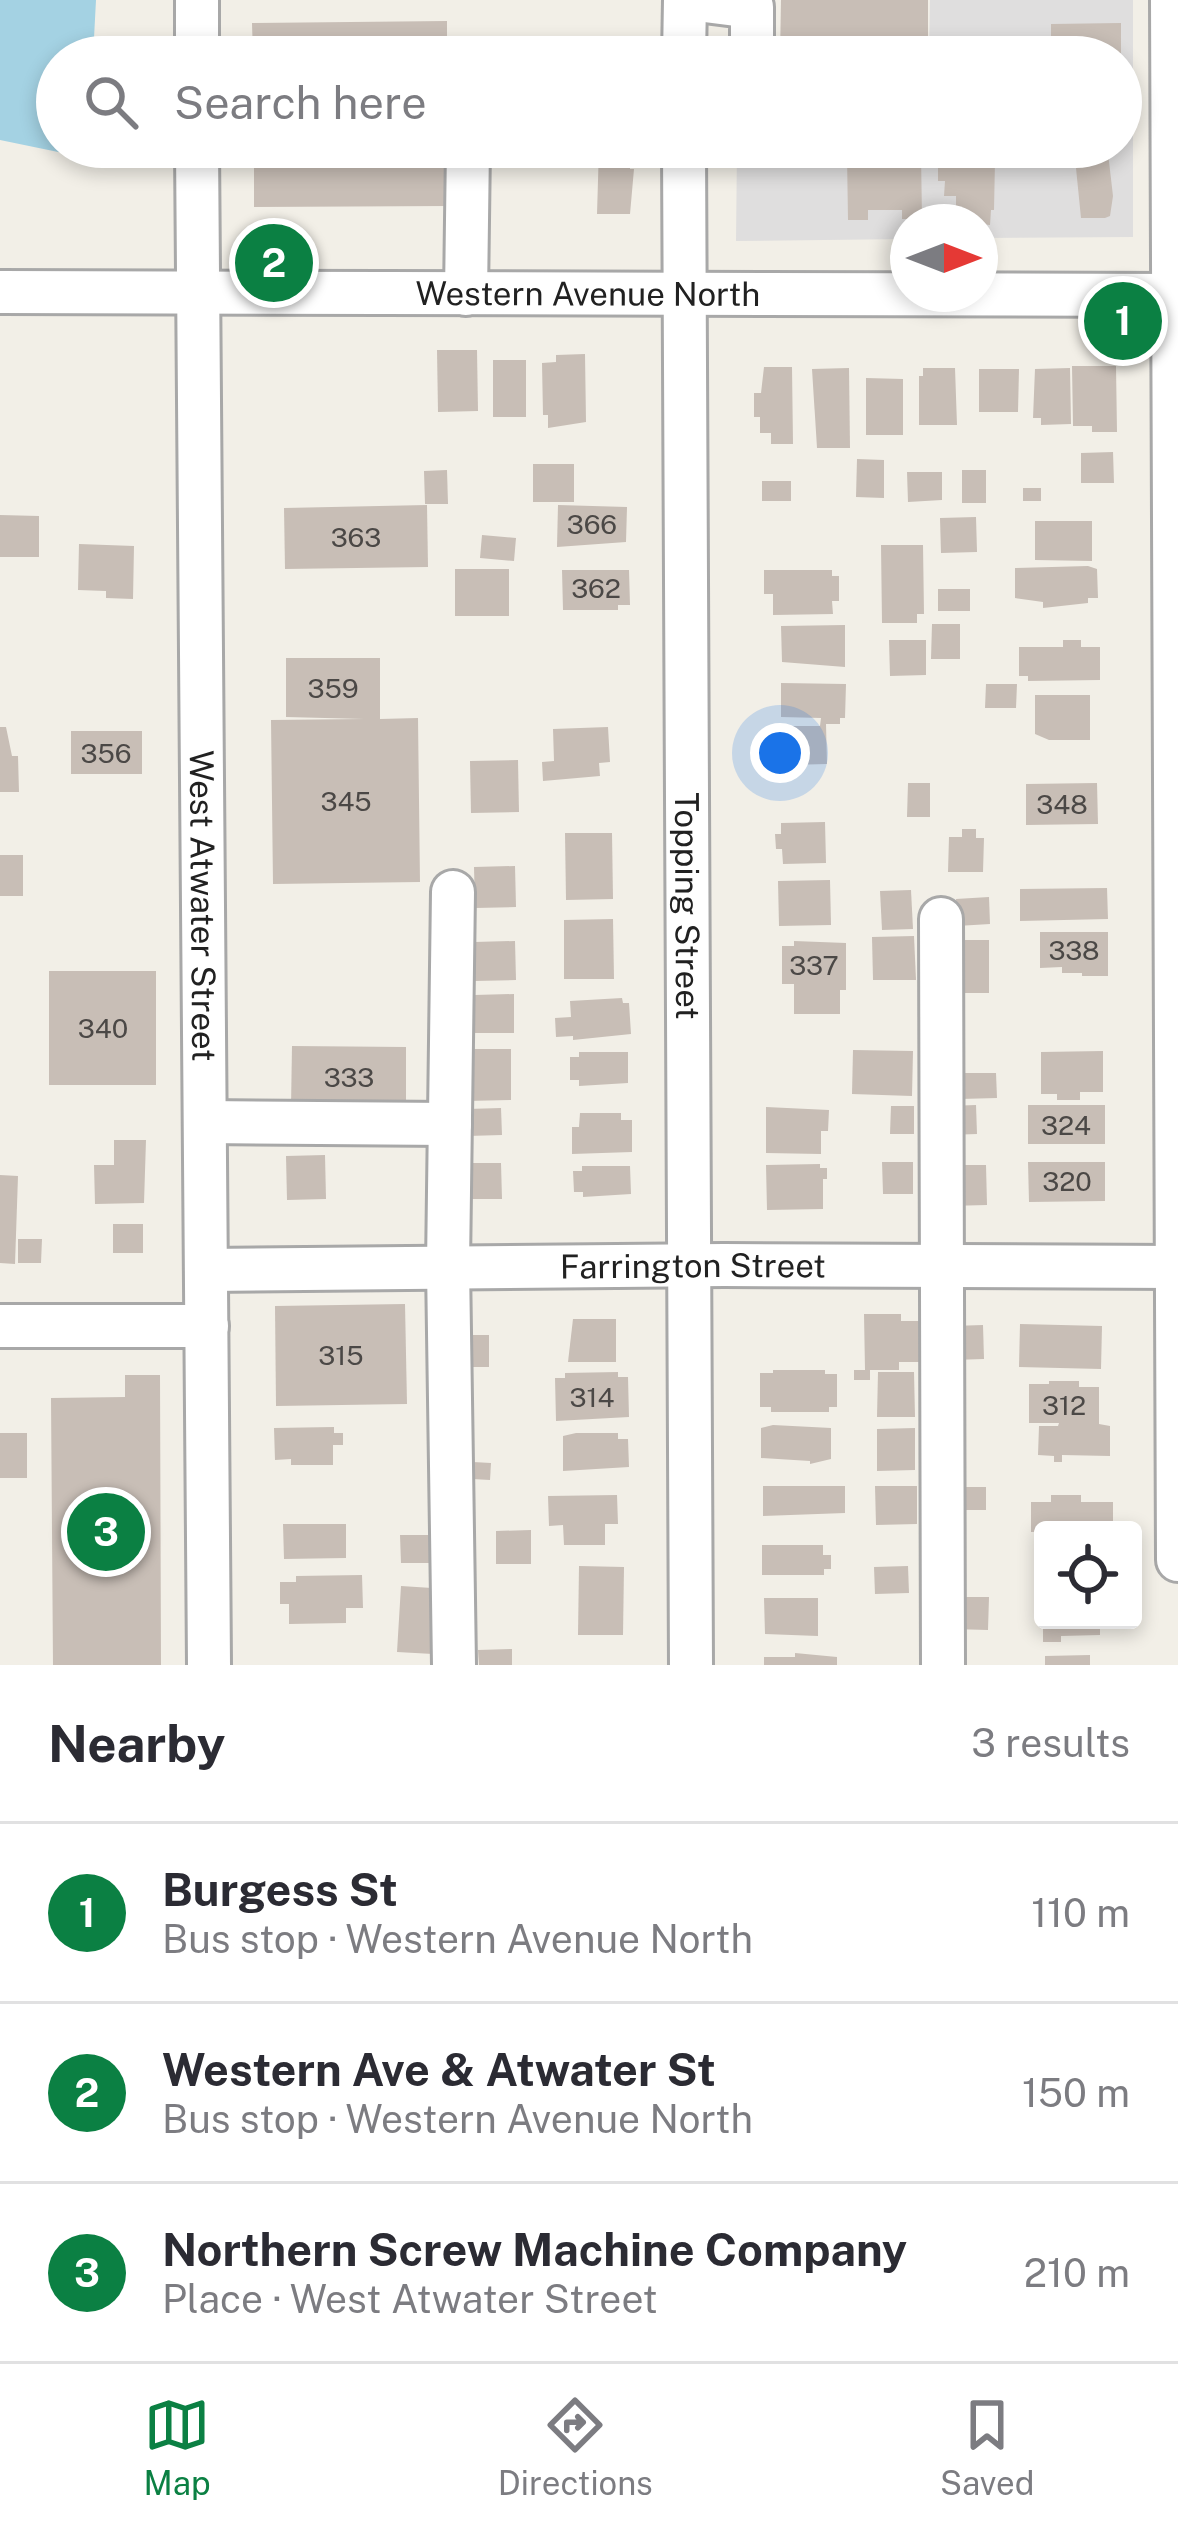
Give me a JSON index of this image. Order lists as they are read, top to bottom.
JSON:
{
  "streets": {
    "street": [
      "Western Avenue North",
      "West Atwater Street",
      "Topping Street",
      "Farrington Street"
    ]
  },
  "crossings": [
    ["Western Avenue North", "West Atwater Street"],
    ["Western Avenue North", "Topping Street"],
    ["West Atwater Street", "Farrington Street"],
    ["Topping Street", "Farrington Street"]
  ],
  "house_numbers": [
    "366",
    "363",
    "362",
    "359",
    "356",
    "345",
    "348",
    "338",
    "337",
    "340",
    "333",
    "324",
    "320",
    "315",
    "314",
    "312"
  ],
  "north": "right",
  "page": {
    "search": "Search here",
    "pins": ["2", "1", "3"],
    "heading": ["Nearby", "3 results"],
    "list": [
      {
        "mark": "1",
        "name": "Burgess St",
        "note": "Bus stop · Western Avenue North",
        "value": "110 m"
      },
      {
        "mark": "2",
        "name": "Western Ave & Atwater St",
        "note": "Bus stop · Western Avenue North",
        "value": "150 m"
      },
      {
        "mark": "3",
        "name": "Northern Screw Machine Company",
        "note": "Place · West Atwater Street",
        "value": "210 m"
      }
    ],
    "nav": ["Map", "Directions", "Saved"]
  }
}
